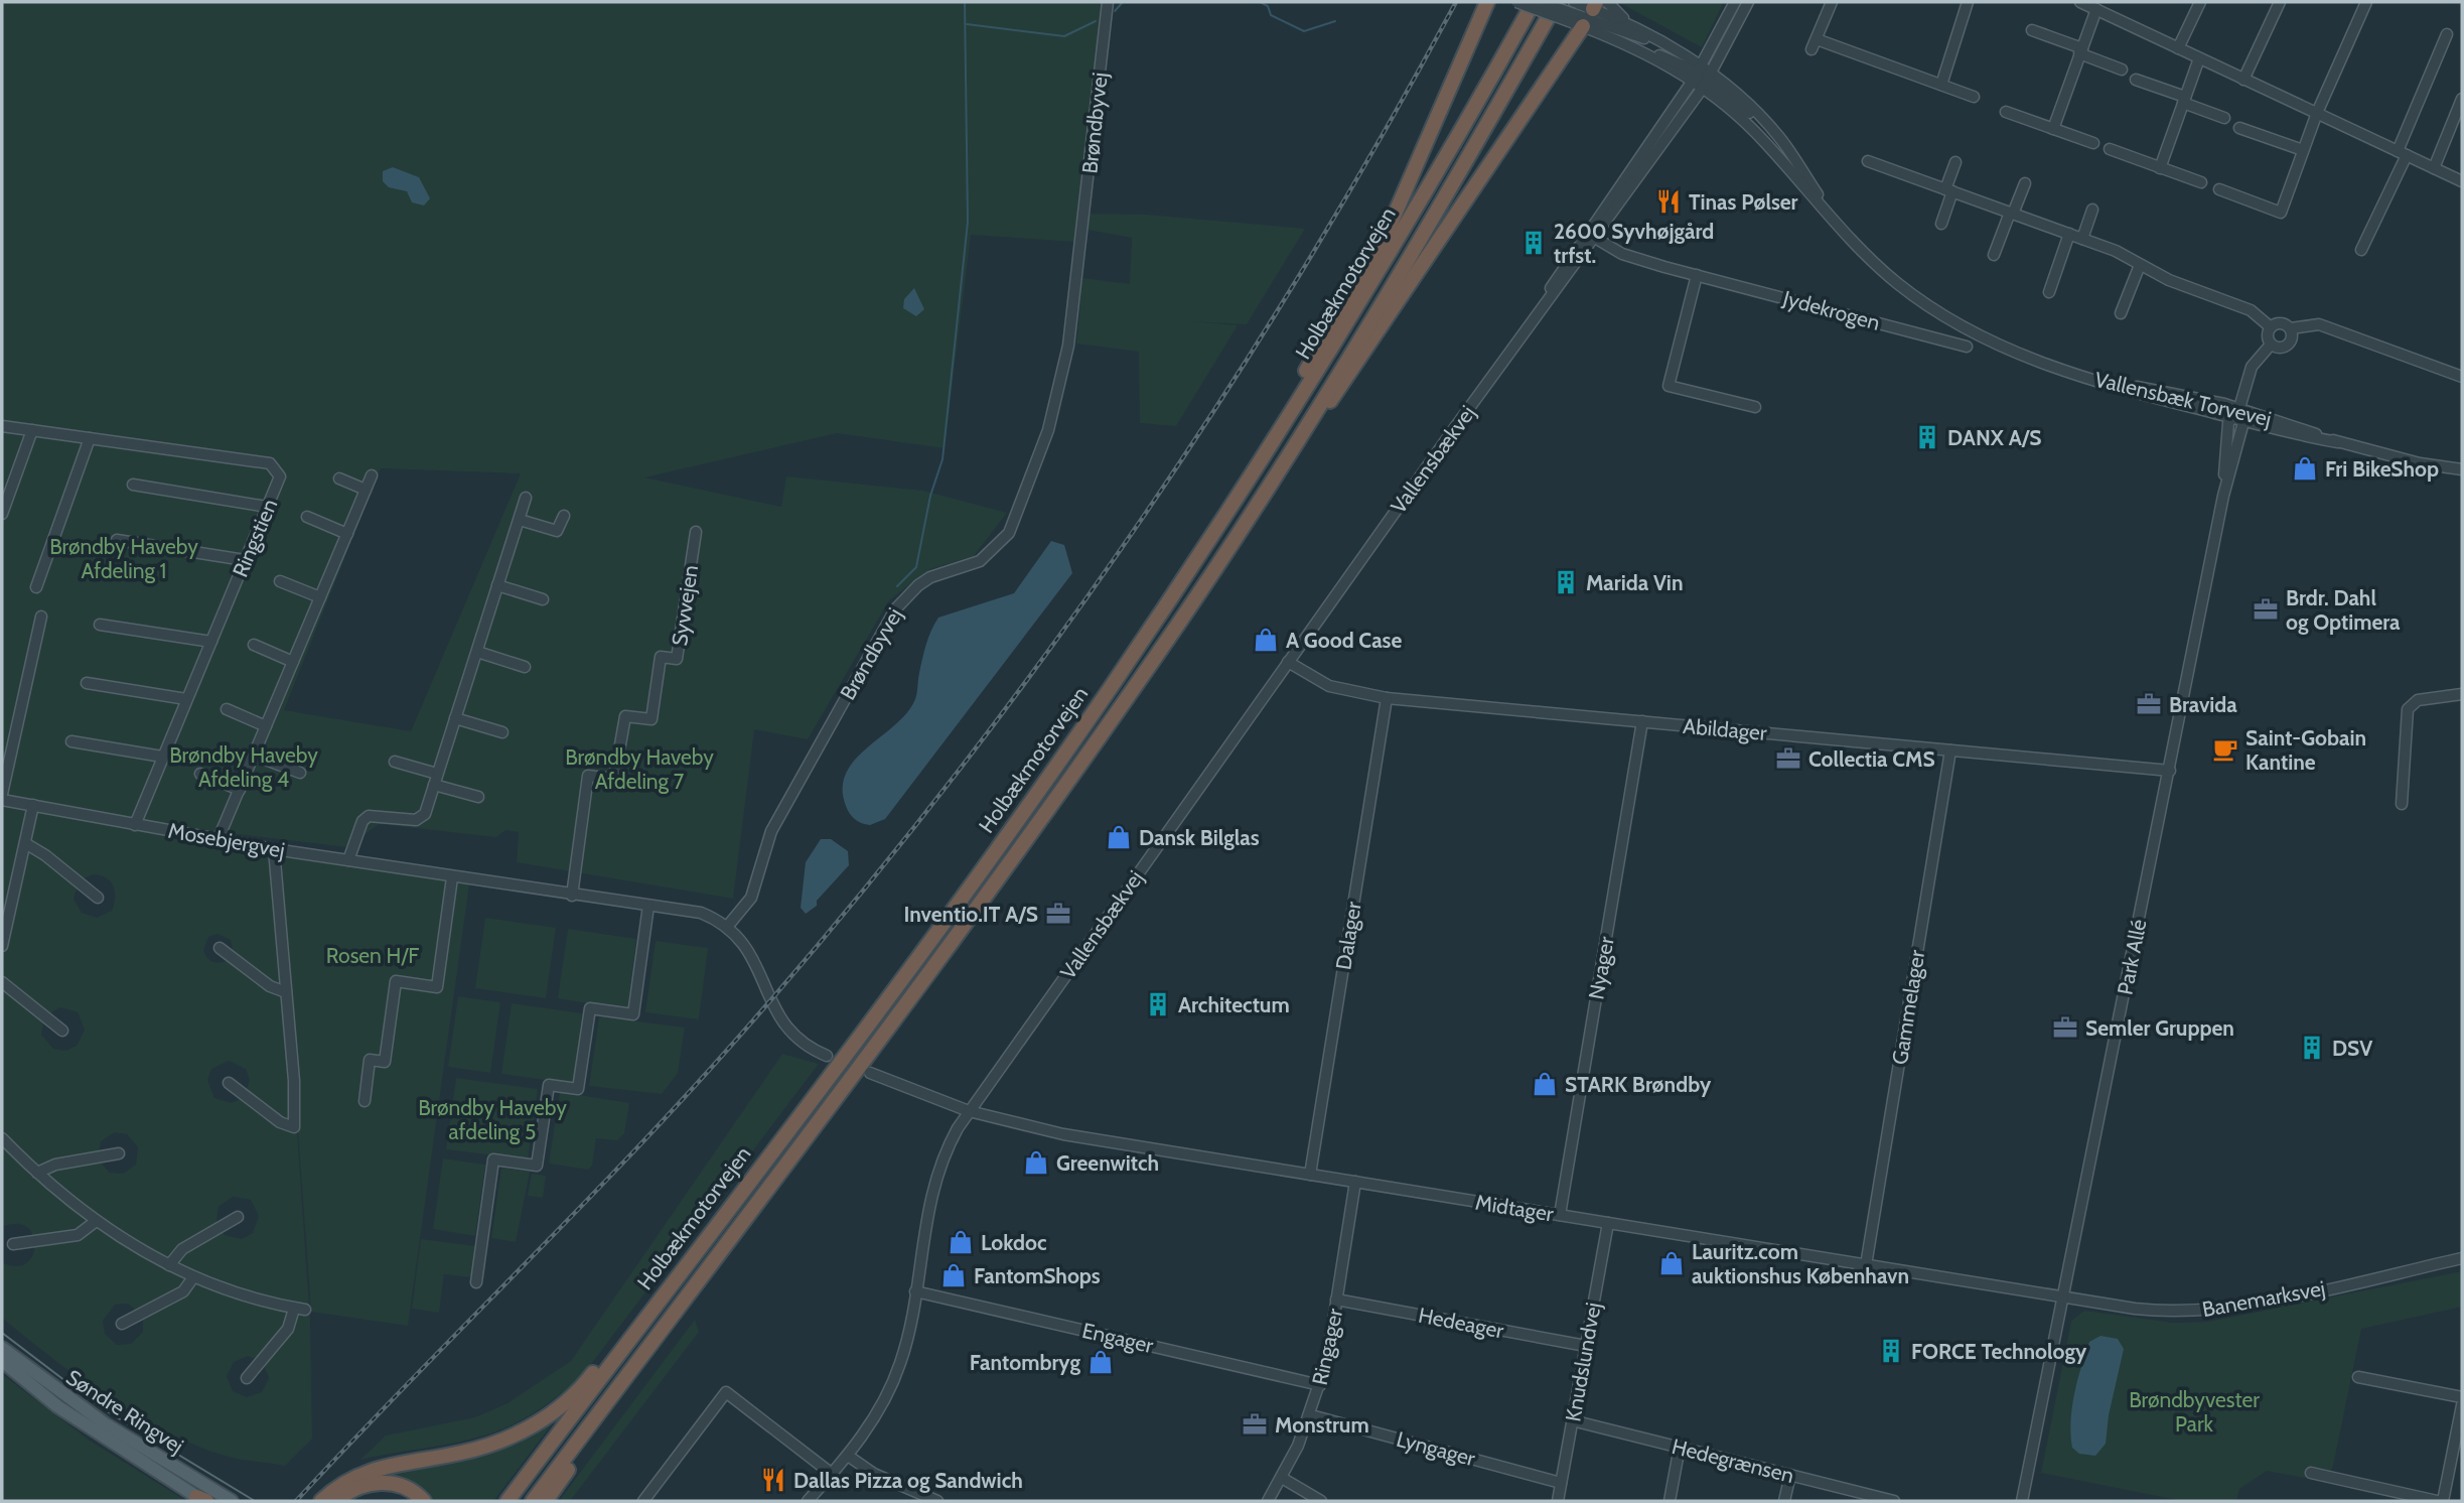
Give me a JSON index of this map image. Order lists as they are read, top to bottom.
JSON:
{
  "streets": {
    "highway": ["Holbækmotorvejen"],
    "main road": ["Søndre Ringvej"],
    "street": [
      "Brøndbyvej",
      "Jydekrogen",
      "Vallensbæk Torvevej",
      "Vallensbækvej",
      "Ringstien",
      "Syvvejen",
      "Abildager",
      "Mosebjergvej",
      "Dalager",
      "Park Allé",
      "Nyager",
      "Gammelager",
      "Midtager",
      "Banemarksvej",
      "Hedeager",
      "Engager",
      "Ringager",
      "Knudslundvej",
      "Lyngager",
      "Hedegrænsen"
    ]
  },
  "crossings": [
    ["Brøndbyvej", "Mosebjergvej"],
    ["Jydekrogen", "Vallensbækvej"],
    ["Vallensbæk Torvevej", "Vallensbækvej"],
    ["Vallensbæk Torvevej", "Park Allé"],
    ["Vallensbækvej", "Abildager"],
    ["Vallensbækvej", "Midtager"],
    ["Vallensbækvej", "Engager"],
    ["Ringstien", "Mosebjergvej"],
    ["Syvvejen", "Mosebjergvej"],
    ["Abildager", "Dalager"],
    ["Abildager", "Park Allé"],
    ["Abildager", "Nyager"],
    ["Abildager", "Gammelager"],
    ["Dalager", "Midtager"],
    ["Park Allé", "Midtager"],
    ["Park Allé", "Banemarksvej"],
    ["Nyager", "Midtager"],
    ["Gammelager", "Midtager"],
    ["Midtager", "Banemarksvej"],
    ["Midtager", "Ringager"],
    ["Midtager", "Knudslundvej"],
    ["Hedeager", "Ringager"],
    ["Hedeager", "Knudslundvej"],
    ["Engager", "Ringager"],
    ["Ringager", "Lyngager"],
    ["Knudslundvej", "Lyngager"],
    ["Knudslundvej", "Hedegrænsen"]
  ],
  "parks": [
    "Brøndby Haveby Afdeling 1",
    "Brøndby Haveby Afdeling 4",
    "Brøndby Haveby Afdeling 7",
    "Rosen H/F",
    "Brøndby Haveby afdeling 5",
    "Brøndbyvester Park"
  ],
  "places": {
    "restaurant": ["Tinas Pølser", "Dallas Pizza og Sandwich"],
    "building": [
      "2600 Syvhøjgård trfst.",
      "DANX A/S",
      "Marida Vin",
      "Architectum",
      "DSV",
      "FORCE Technology"
    ],
    "shop": [
      "Fri BikeShop",
      "A Good Case",
      "Dansk Bilglas",
      "STARK Brøndby",
      "Greenwitch",
      "Lokdoc",
      "Lauritz.com auktionshus København",
      "FantomShops",
      "Fantombryg"
    ],
    "office": [
      "Brdr. Dahl og Optimera",
      "Bravida",
      "Collectia CMS",
      "Inventio.IT A/S",
      "Semler Gruppen",
      "Monstrum"
    ],
    "cafe": ["Saint-Gobain Kantine"]
  }
}
